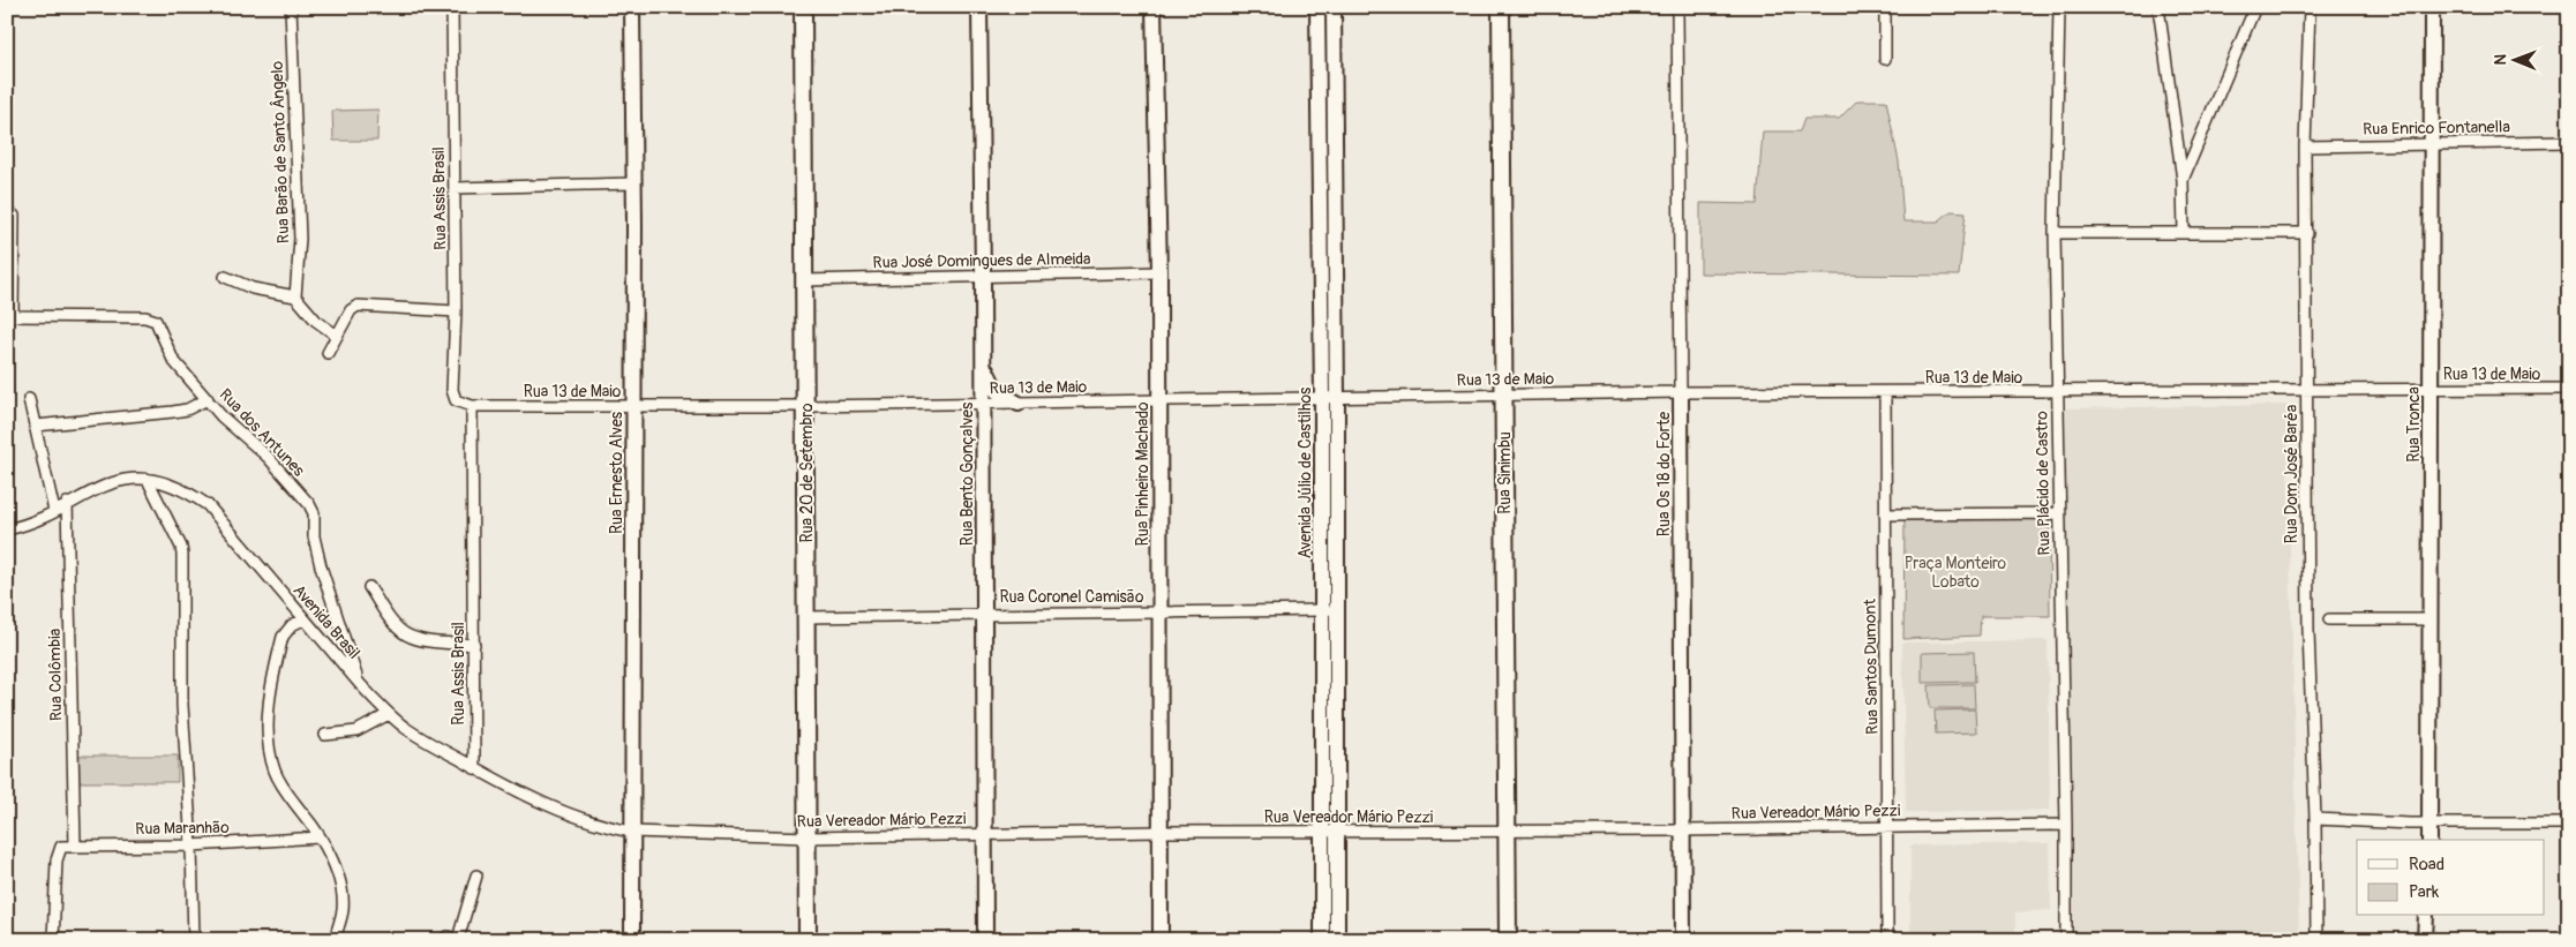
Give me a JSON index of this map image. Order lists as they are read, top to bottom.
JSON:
{
  "streets": {
    "main road": ["Rua 20 de Setembro", "Rua Sinimbu"],
    "street": [
      "Rua Enrico Fontanella",
      "Rua Barão de Santo Ângelo",
      "Rua Assis Brasil",
      "Rua José Domingues de Almeida",
      "Rua 13 de Maio",
      "Rua Tronca",
      "Rua dos Antunes",
      "Rua Ernesto Alves",
      "Avenida Júlio de Castilhos",
      "Rua Bento Gonçalves",
      "Rua Pinheiro Machado",
      "Rua Os 18 do Forte",
      "Rua Dom José Baréa",
      "Rua Plácido de Castro",
      "Rua Coronel Camisão",
      "Avenida Brasil",
      "Rua Santos Dumont",
      "Rua Colômbia",
      "Rua Vereador Mário Pezzi",
      "Rua Maranhão"
    ]
  },
  "crossings": [
    ["Rua Enrico Fontanella", "Rua Tronca"],
    ["Rua Enrico Fontanella", "Rua Dom José Baréa"],
    ["Rua Assis Brasil", "Rua 13 de Maio"],
    ["Rua Assis Brasil", "Avenida Brasil"],
    ["Rua José Domingues de Almeida", "Rua 20 de Setembro"],
    ["Rua José Domingues de Almeida", "Rua Bento Gonçalves"],
    ["Rua José Domingues de Almeida", "Rua Pinheiro Machado"],
    ["Rua 13 de Maio", "Rua Tronca"],
    ["Rua 13 de Maio", "Rua Ernesto Alves"],
    ["Rua 13 de Maio", "Rua 20 de Setembro"],
    ["Rua 13 de Maio", "Avenida Júlio de Castilhos"],
    ["Rua 13 de Maio", "Rua Sinimbu"],
    ["Rua 13 de Maio", "Rua Bento Gonçalves"],
    ["Rua 13 de Maio", "Rua Pinheiro Machado"],
    ["Rua 13 de Maio", "Rua Os 18 do Forte"],
    ["Rua 13 de Maio", "Rua Dom José Baréa"],
    ["Rua 13 de Maio", "Rua Plácido de Castro"],
    ["Rua 13 de Maio", "Rua Santos Dumont"],
    ["Rua dos Antunes", "Avenida Brasil"],
    ["Rua Ernesto Alves", "Avenida Brasil"],
    ["Rua Ernesto Alves", "Rua Vereador Mário Pezzi"],
    ["Rua 20 de Setembro", "Rua Coronel Camisão"],
    ["Rua 20 de Setembro", "Rua Vereador Mário Pezzi"],
    ["Avenida Júlio de Castilhos", "Rua Coronel Camisão"],
    ["Avenida Júlio de Castilhos", "Rua Vereador Mário Pezzi"],
    ["Rua Sinimbu", "Rua Vereador Mário Pezzi"],
    ["Rua Bento Gonçalves", "Rua Coronel Camisão"],
    ["Rua Bento Gonçalves", "Rua Vereador Mário Pezzi"],
    ["Rua Pinheiro Machado", "Rua Coronel Camisão"],
    ["Rua Pinheiro Machado", "Rua Vereador Mário Pezzi"],
    ["Rua Os 18 do Forte", "Rua Vereador Mário Pezzi"],
    ["Rua Plácido de Castro", "Rua Vereador Mário Pezzi"],
    ["Avenida Brasil", "Rua Colômbia"],
    ["Avenida Brasil", "Rua Vereador Mário Pezzi"],
    ["Rua Santos Dumont", "Rua Vereador Mário Pezzi"],
    ["Rua Colômbia", "Rua Maranhão"]
  ],
  "parks": ["Praça Monteiro Lobato"],
  "legend": ["Road", "Park"],
  "north": "left"
}
